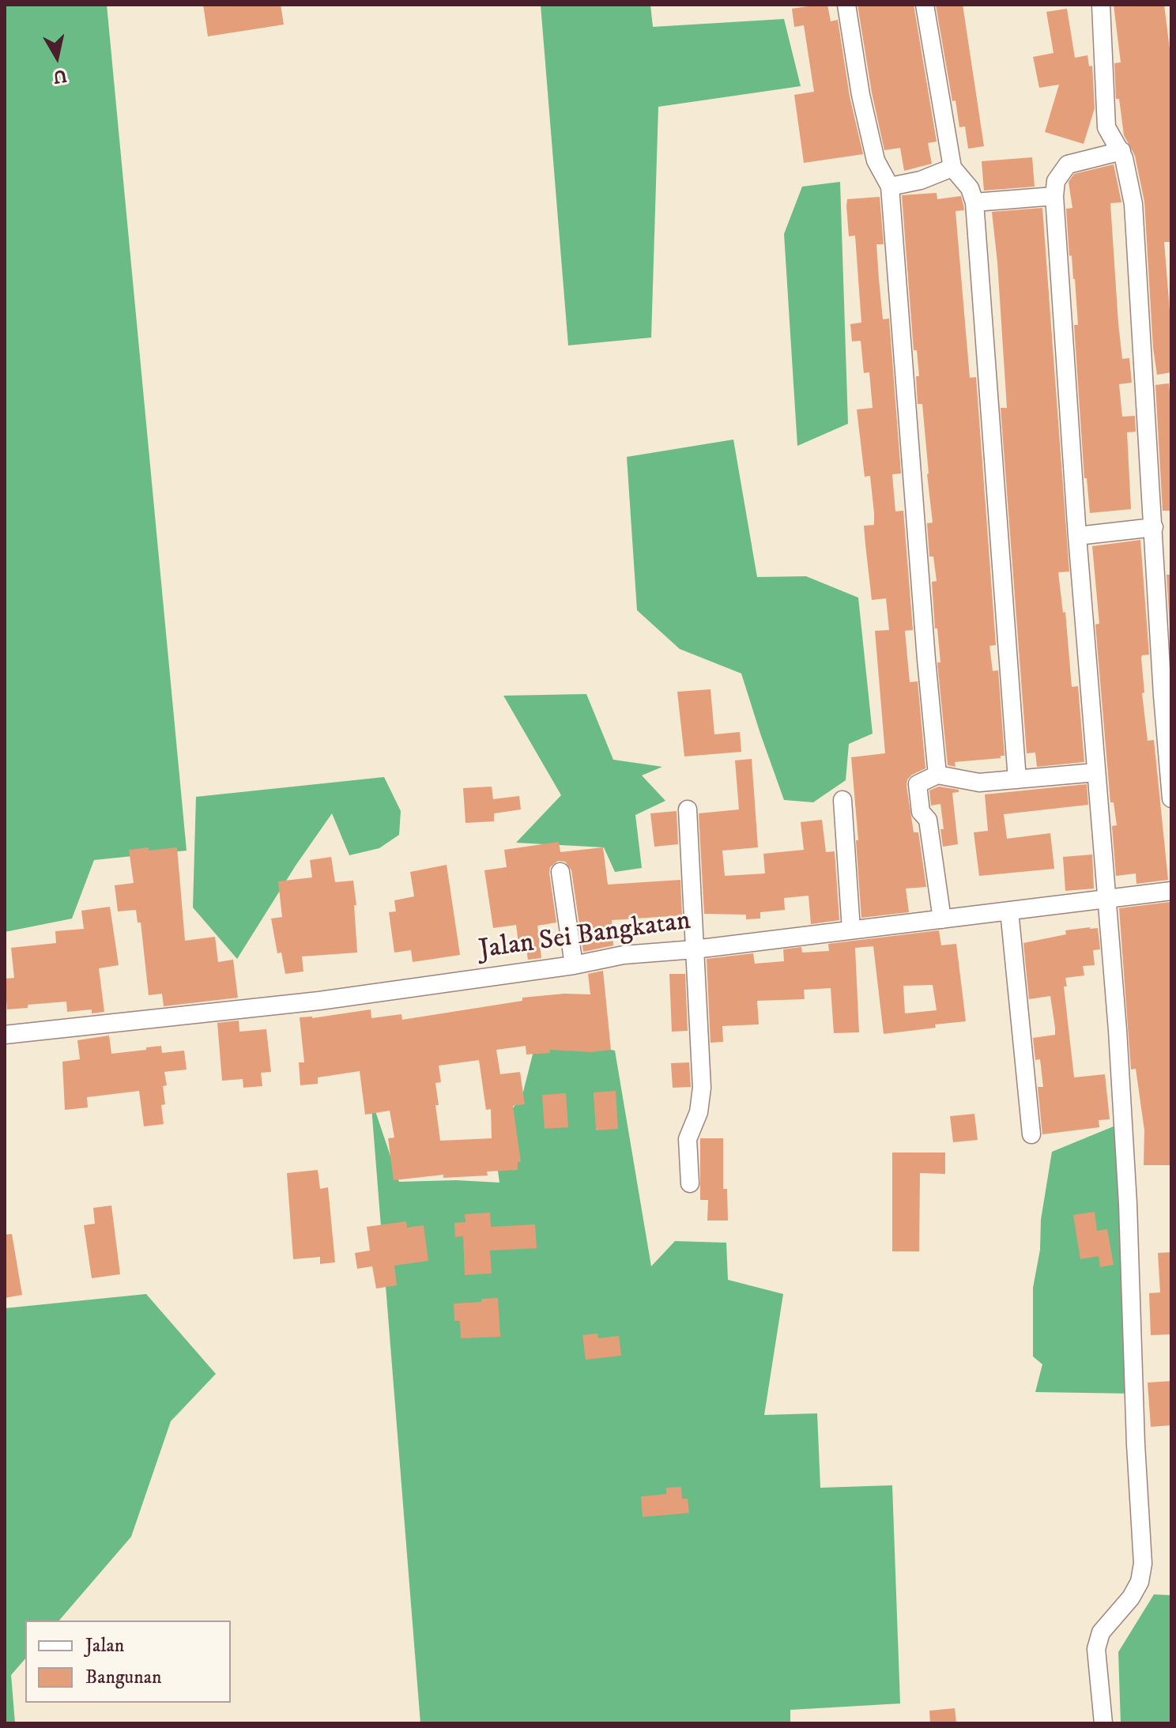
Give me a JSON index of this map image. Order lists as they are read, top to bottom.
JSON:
{
  "streets": {
    "street": ["Jalan Sei Bangkatan"]
  },
  "legend": ["Jalan", "Bangunan"],
  "north": "bottom"
}
